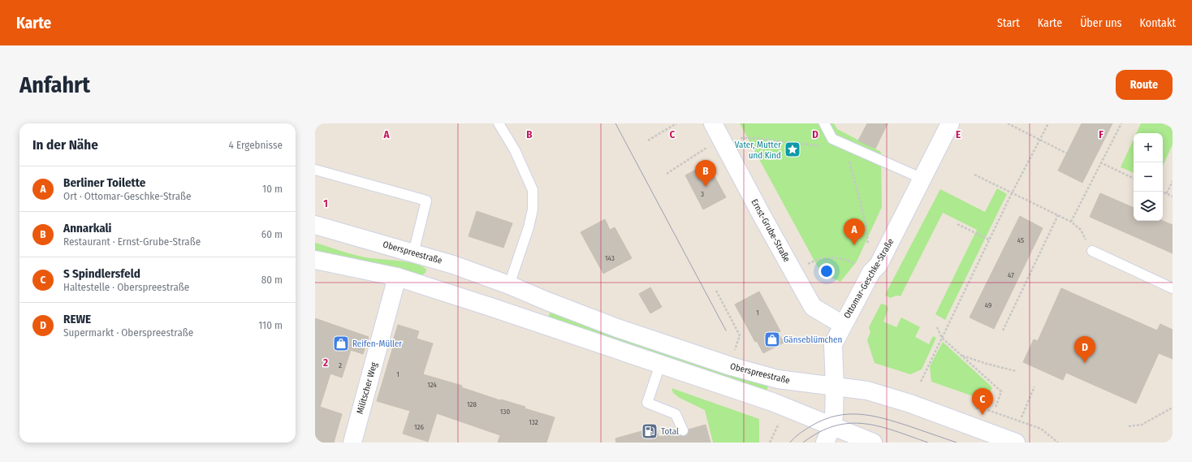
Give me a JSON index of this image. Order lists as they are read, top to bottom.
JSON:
{
  "streets": {
    "main road": [
      "Ernst-Grube-Straße",
      "Oberspreestraße",
      "Ottomar-Geschke-Straße",
      "Militscher Weg"
    ]
  },
  "crossings": [
    ["Ernst-Grube-Straße", "Ottomar-Geschke-Straße"],
    ["Oberspreestraße", "Ottomar-Geschke-Straße"]
  ],
  "places": {
    "place": ["Vater, Mutter und Kind"],
    "shop": ["Gänseblümchen", "Reifen-Müller"],
    "fuel station": ["Total"]
  },
  "house_numbers": [
    "3",
    "45",
    "143",
    "47",
    "49",
    "1",
    "2",
    "1",
    "124",
    "128",
    "130",
    "132",
    "126"
  ],
  "page": {
    "header": "Karte",
    "nav": [
      "Start",
      "Karte",
      "Über uns",
      "Kontakt"
    ],
    "buttons": "Route",
    "title": "Anfahrt",
    "heading": ["In der Nähe", "4 Ergebnisse"],
    "map_buttons": ["+", "−"],
    "pins": [
      "B",
      "A",
      "D",
      "C"
    ],
    "list": [
      {
        "mark": "A",
        "name": "Berliner Toilette",
        "note": "Ort · Ottomar-Geschke-Straße",
        "value": "10 m"
      },
      {
        "mark": "B",
        "name": "Annarkali",
        "note": "Restaurant · Ernst-Grube-Straße",
        "value": "60 m"
      },
      {
        "mark": "C",
        "name": "S Spindlersfeld",
        "note": "Haltestelle · Oberspreestraße",
        "value": "80 m"
      },
      {
        "mark": "D",
        "name": "REWE",
        "note": "Supermarkt · Oberspreestraße",
        "value": "110 m"
      }
    ]
  },
  "grid": {
    "columns": [
      "A",
      "B",
      "C",
      "D",
      "E",
      "F"
    ],
    "rows": ["1", "2"]
  }
}
